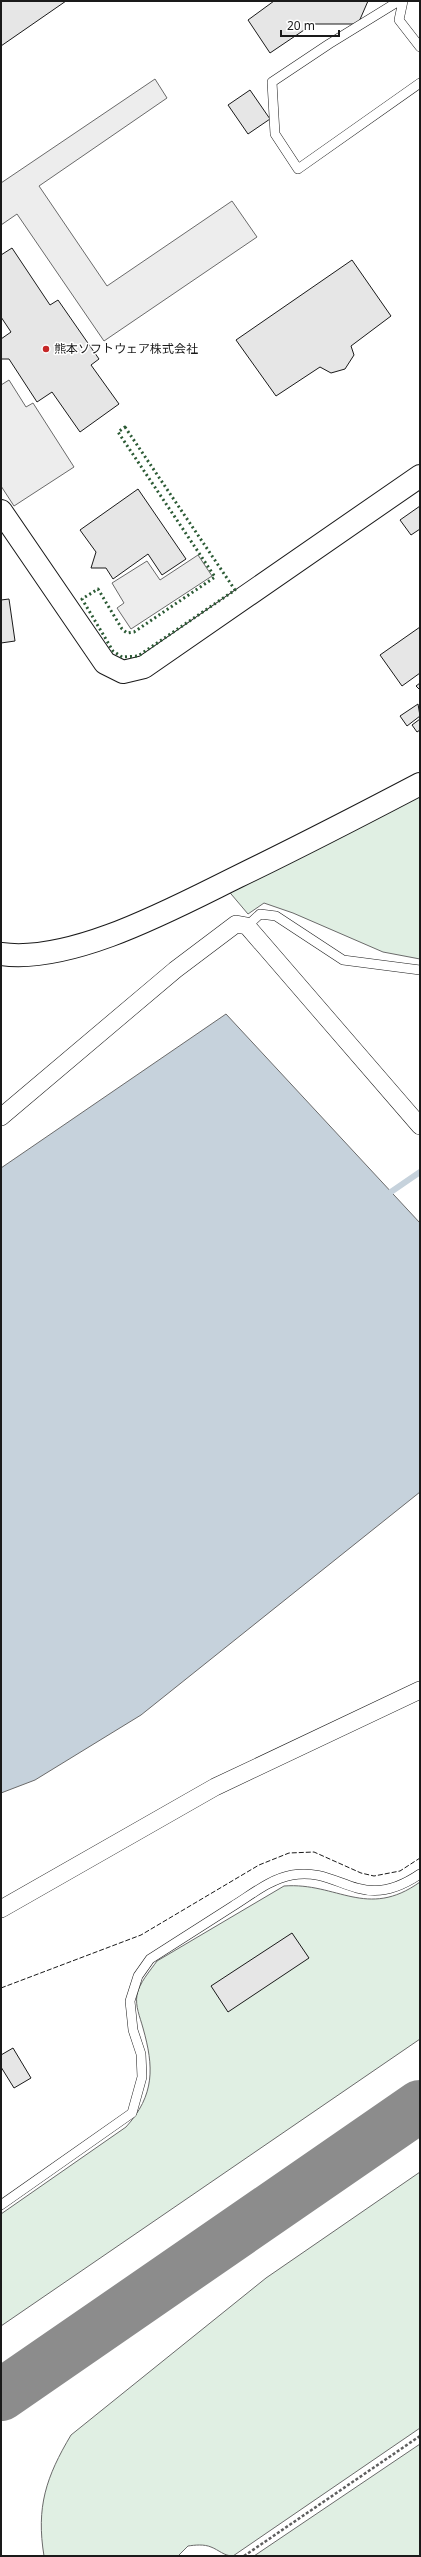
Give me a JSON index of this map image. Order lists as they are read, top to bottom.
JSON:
{
  "places": ["熊本ソフトウェア株式会社"],
  "scale_bar": "20 m"
}
